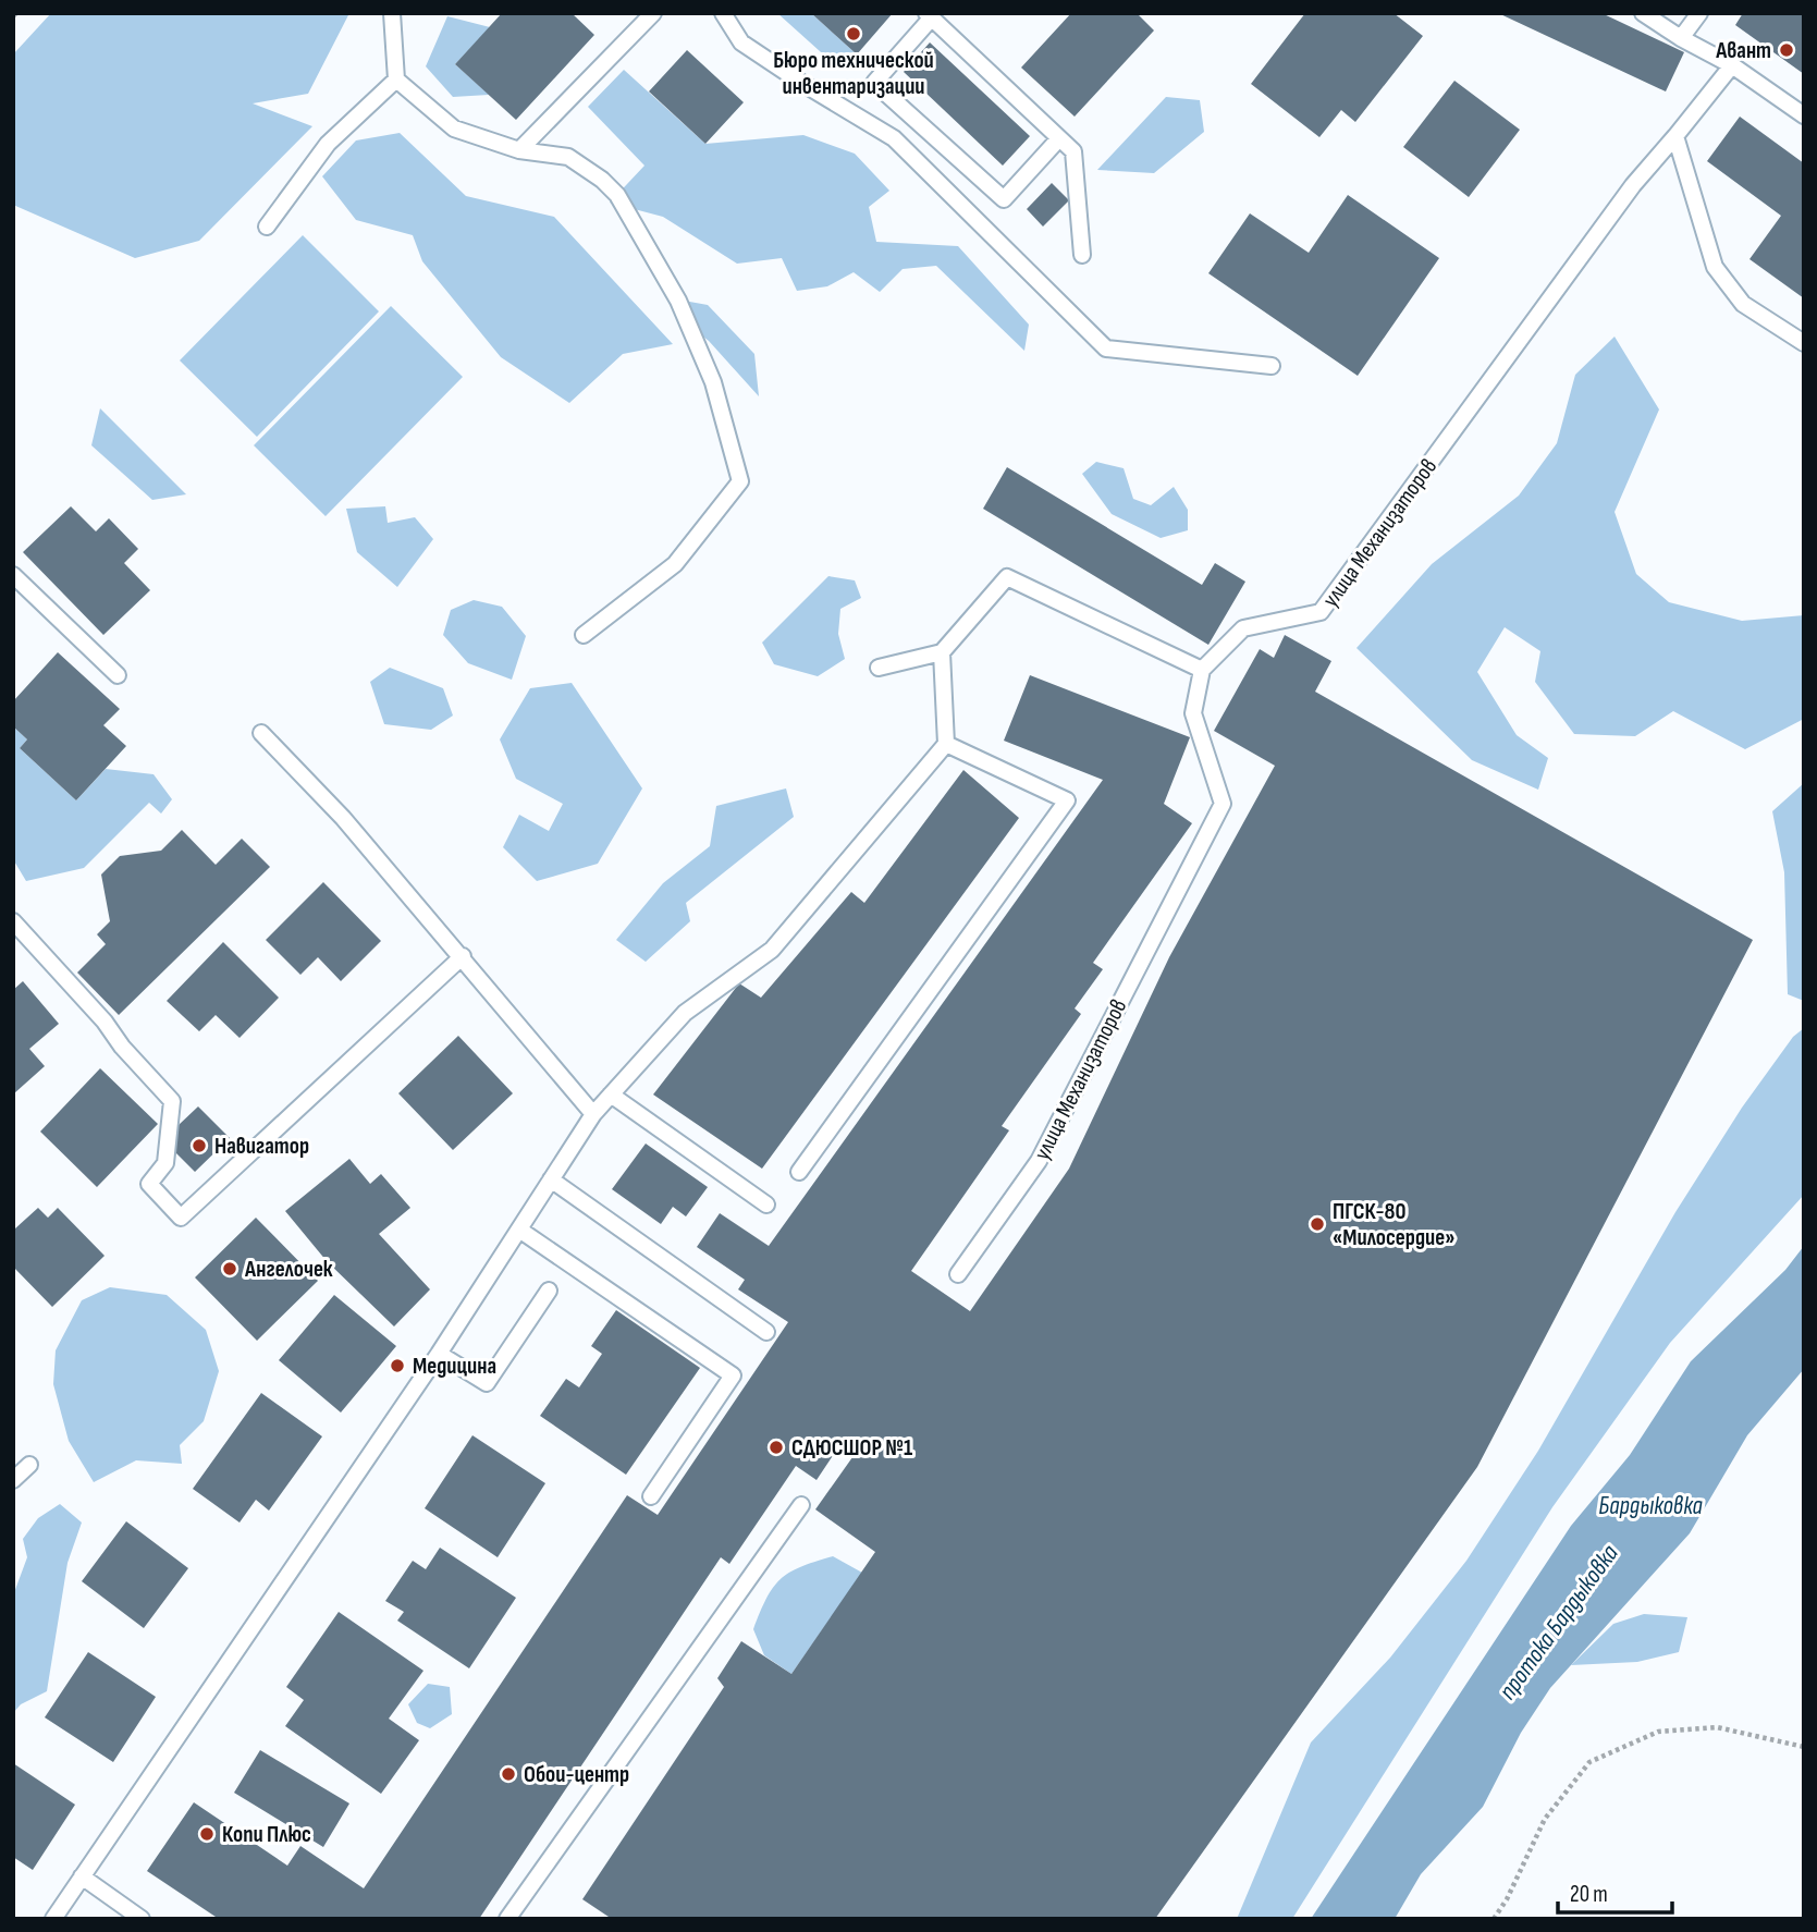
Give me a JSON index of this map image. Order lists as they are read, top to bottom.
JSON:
{
  "streets": {
    "lane": ["улица Механизаторов"]
  },
  "water": ["Бардыковка", "протока Бардыковка"],
  "places": [
    "Бюро технической инвентаризации",
    "Авант",
    "Навигатор",
    "ПГСК-80 «Милосердие»",
    "Ангелочек",
    "Медицина",
    "СДЮСШОР №1",
    "Обои-центр",
    "Копи Плюс"
  ],
  "scale_bar": "20 m"
}
